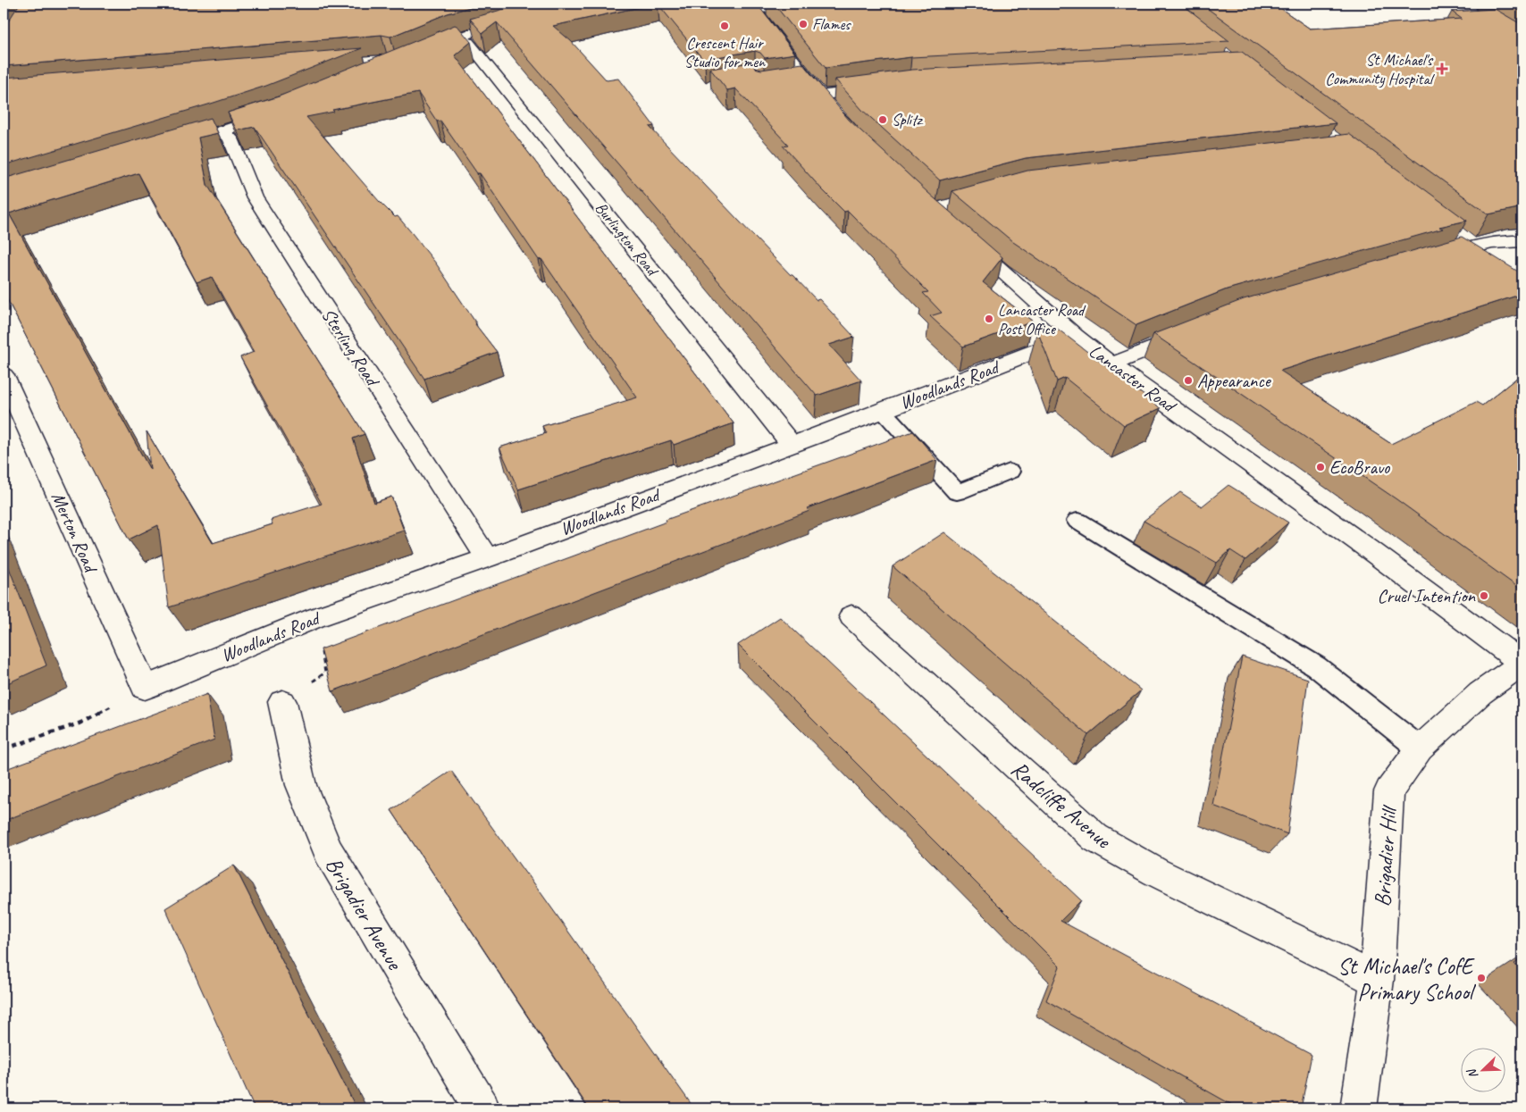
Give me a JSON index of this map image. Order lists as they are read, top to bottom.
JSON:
{
  "streets": {
    "street": [
      "Burlington Road",
      "Sterling Road",
      "Lancaster Road",
      "Woodlands Road",
      "Merton Road",
      "Radcliffe Avenue",
      "Brigadier Hill",
      "Brigadier Avenue"
    ]
  },
  "crossings": [
    ["Burlington Road", "Woodlands Road"],
    ["Sterling Road", "Woodlands Road"],
    ["Lancaster Road", "Woodlands Road"],
    ["Lancaster Road", "Brigadier Hill"],
    ["Woodlands Road", "Merton Road"],
    ["Radcliffe Avenue", "Brigadier Hill"]
  ],
  "places": {
    "other": [
      "Flames",
      "Crescent Hair Studio for men",
      "Splitz",
      "Lancaster Road Post Office",
      "Appearance",
      "EcoBravo",
      "Cruel Intention",
      "St Michael's CofE Primary School"
    ],
    "health": ["St Michael's Community Hospital"]
  },
  "north": "bottom left"
}
